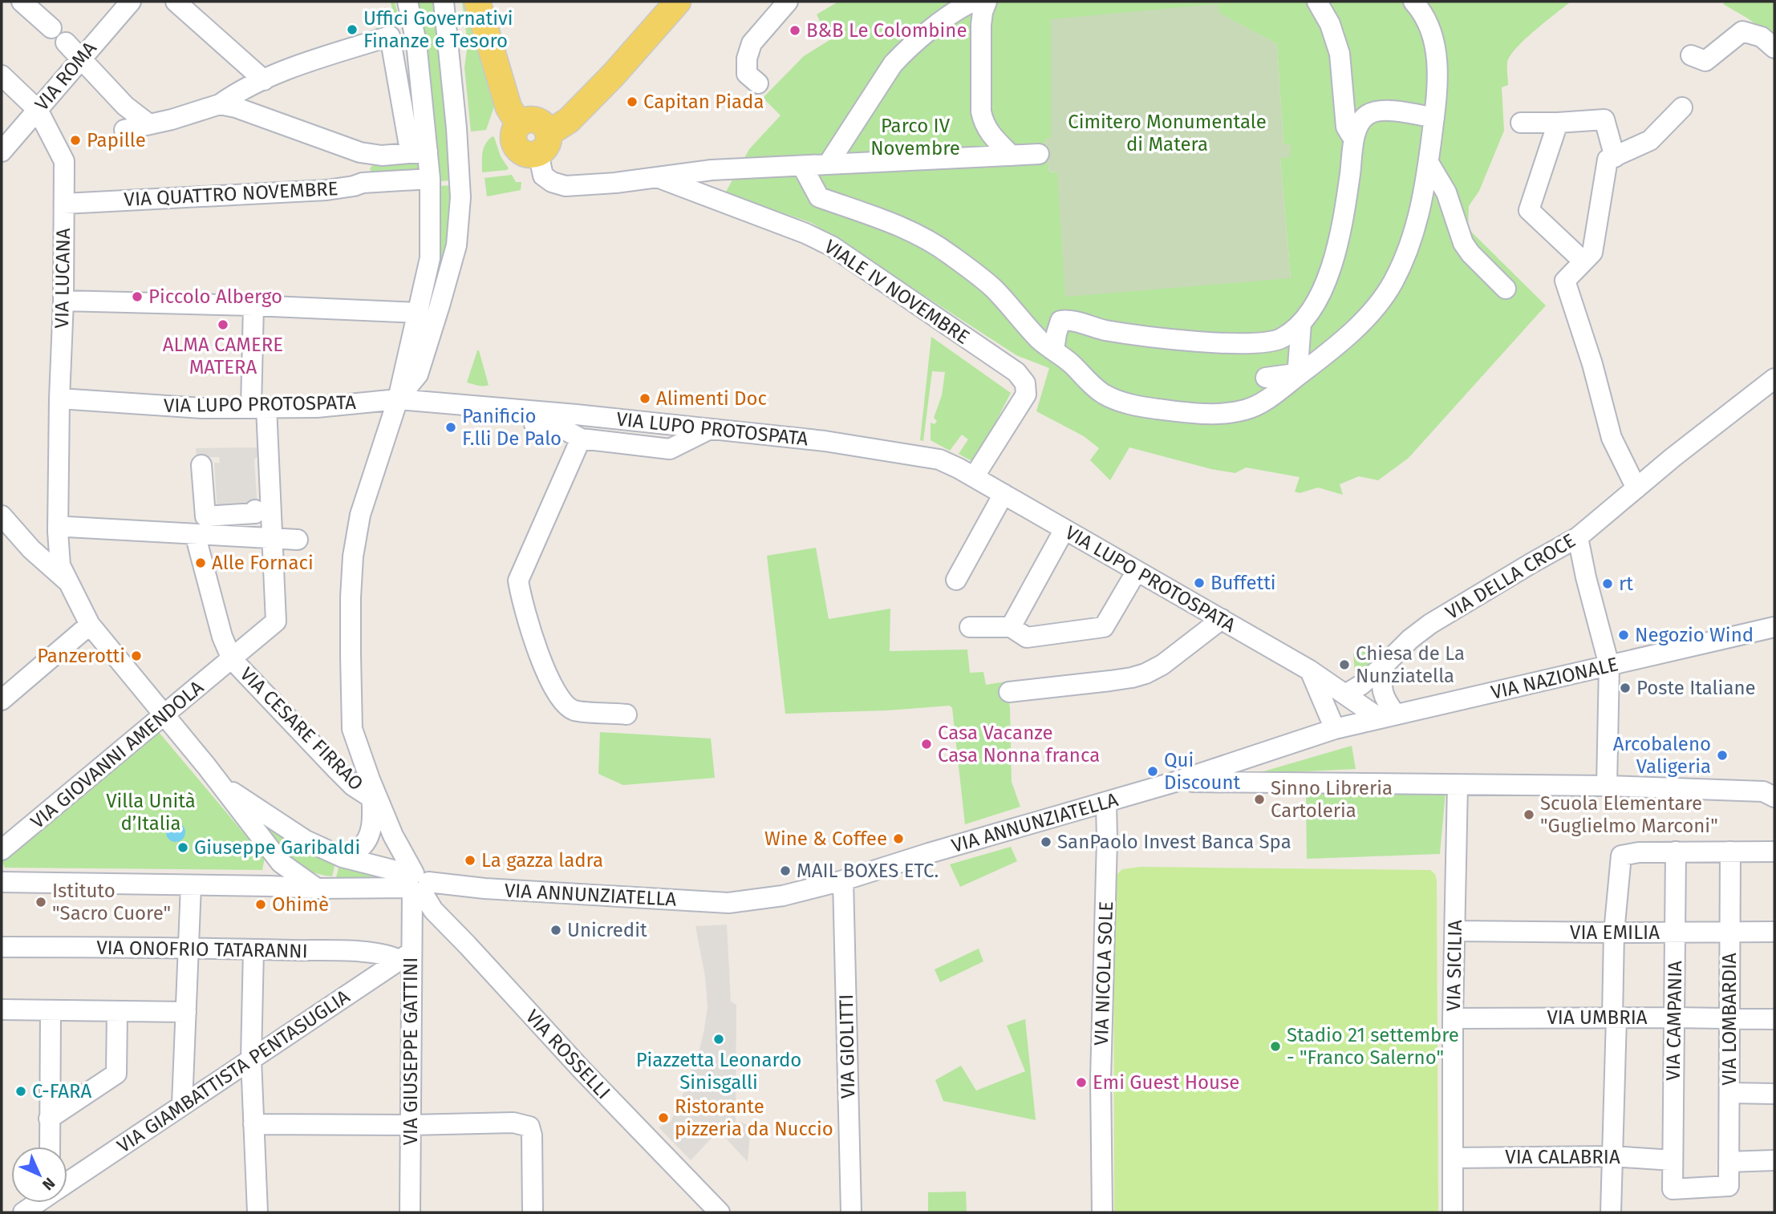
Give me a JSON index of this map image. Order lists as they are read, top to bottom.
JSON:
{
  "streets": {
    "street": [
      "VIA ROMA",
      "VIA QUATTRO NOVEMBRE",
      "VIA LUCANA",
      "VIALE IV NOVEMBRE",
      "VIA LUPO PROTOSPATA",
      "VIA DELLA CROCE",
      "VIA NAZIONALE",
      "VIA CESARE FIRRAO",
      "VIA GIOVANNI AMENDOLA",
      "VIA ANNUNZIATELLA",
      "VIA EMILIA",
      "VIA ONOFRIO TATARANNI",
      "VIA SICILIA",
      "VIA NICOLA SOLE",
      "VIA UMBRIA",
      "VIA LOMBARDIA",
      "VIA CAMPANIA",
      "VIA GIOLITTI",
      "VIA GIUSEPPE GATTINI",
      "VIA ROSSELLI",
      "VIA GIAMBATTISTA PENTASUGLIA",
      "VIA CALABRIA"
    ]
  },
  "crossings": [
    ["VIA ROMA", "VIA LUCANA"],
    ["VIA QUATTRO NOVEMBRE", "VIA LUCANA"],
    ["VIA QUATTRO NOVEMBRE", "VIA ROSSELLI"],
    ["VIA LUCANA", "VIA LUPO PROTOSPATA"],
    ["VIALE IV NOVEMBRE", "VIA LUPO PROTOSPATA"],
    ["VIA LUPO PROTOSPATA", "VIA DELLA CROCE"],
    ["VIA LUPO PROTOSPATA", "VIA NAZIONALE"],
    ["VIA LUPO PROTOSPATA", "VIA ROSSELLI"],
    ["VIA NAZIONALE", "VIA ANNUNZIATELLA"],
    ["VIA CESARE FIRRAO", "VIA GIOVANNI AMENDOLA"],
    ["VIA CESARE FIRRAO", "VIA ROSSELLI"],
    ["VIA ANNUNZIATELLA", "VIA NICOLA SOLE"],
    ["VIA ANNUNZIATELLA", "VIA GIOLITTI"],
    ["VIA ANNUNZIATELLA", "VIA GIUSEPPE GATTINI"],
    ["VIA ANNUNZIATELLA", "VIA ROSSELLI"],
    ["VIA EMILIA", "VIA SICILIA"],
    ["VIA EMILIA", "VIA LOMBARDIA"],
    ["VIA EMILIA", "VIA CAMPANIA"],
    ["VIA ONOFRIO TATARANNI", "VIA GIUSEPPE GATTINI"],
    ["VIA ONOFRIO TATARANNI", "VIA GIAMBATTISTA PENTASUGLIA"],
    ["VIA SICILIA", "VIA UMBRIA"],
    ["VIA SICILIA", "VIA CALABRIA"],
    ["VIA UMBRIA", "VIA LOMBARDIA"],
    ["VIA UMBRIA", "VIA CAMPANIA"],
    ["VIA LOMBARDIA", "VIA CAMPANIA"],
    ["VIA CAMPANIA", "VIA CALABRIA"],
    ["VIA GIUSEPPE GATTINI", "VIA ROSSELLI"],
    ["VIA GIUSEPPE GATTINI", "VIA GIAMBATTISTA PENTASUGLIA"]
  ],
  "parks": ["Cimitero Monumentale di Matera", "Parco IV Novembre", "Villa Unità d’Italia"],
  "places": [
    "Uffici Governativi Finanze e Tesoro",
    "B&B Le Colombine",
    "Capitan Piada",
    "Papille",
    "Piccolo Albergo",
    "ALMA CAMERE MATERA",
    "Alimenti Doc",
    "Panificio F.lli De Palo",
    "Alle Fornaci",
    "Buffetti",
    "rt",
    "Negozio Wind",
    "Panzerotti",
    "Chiesa de La Nunziatella",
    "Poste Italiane",
    "Casa Vacanze Casa Nonna franca",
    "Arcobaleno Valigeria",
    "Qui Discount",
    "Sinno Libreria Cartoleria",
    "Scuola Elementare \"Guglielmo Marconi\"",
    "Wine & Coffee",
    "SanPaolo Invest Banca Spa",
    "Giuseppe Garibaldi",
    "La gazza ladra",
    "MAIL BOXES ETC.",
    "Istituto \"Sacro Cuore\"",
    "Ohimè",
    "Unicredit",
    "Piazzetta Leonardo Sinisgalli",
    "Stadio 21 settembre - \"Franco Salerno\"",
    "Emi Guest House",
    "C-FARA",
    "Ristorante pizzeria da Nuccio"
  ],
  "north": "bottom right"
}
